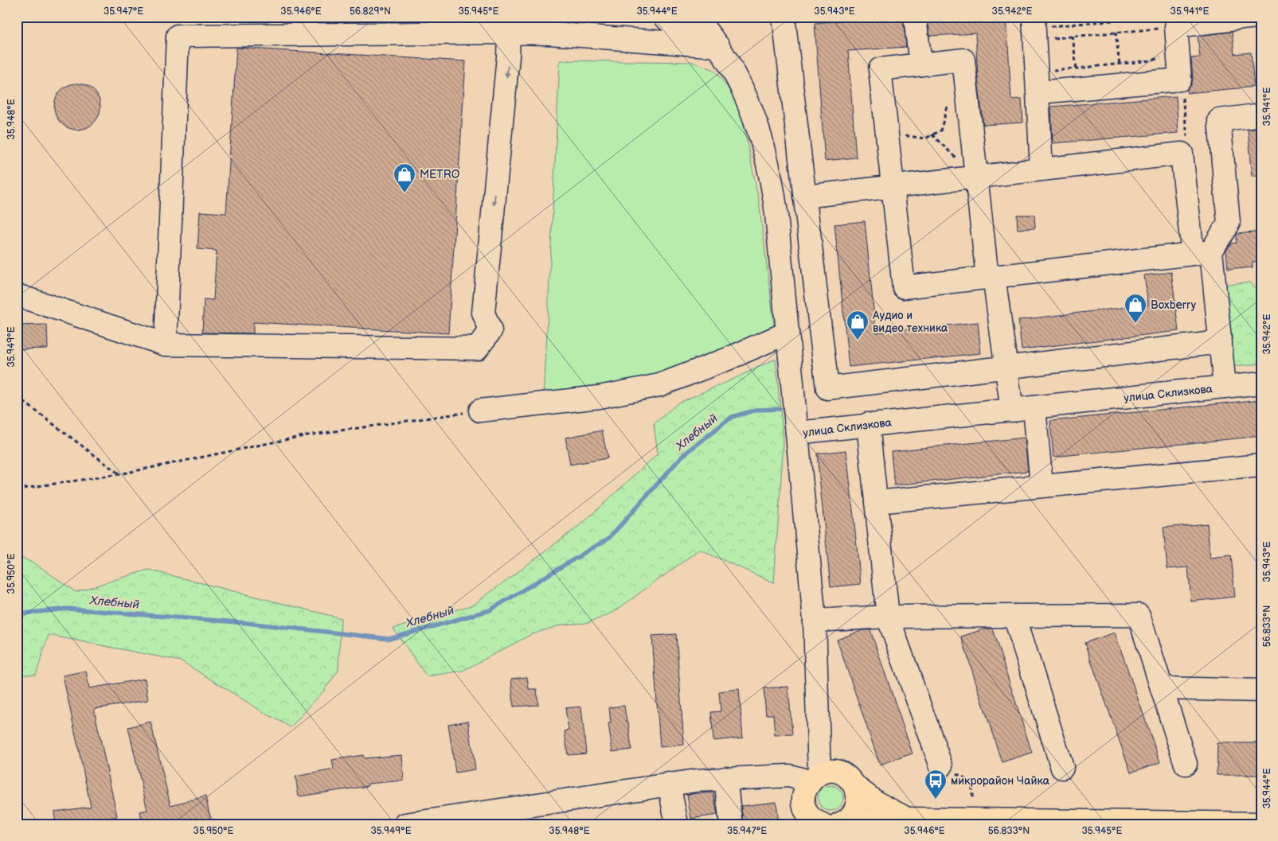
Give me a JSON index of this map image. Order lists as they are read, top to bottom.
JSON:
{
  "streets": {
    "street": ["улица Склизкова"]
  },
  "water": ["Хлебный"],
  "places": {
    "shop": ["METRO", "Boxberry", "Аудио и видео техника"],
    "bus stop": ["микрорайон Чайка"]
  },
  "coordinates": [
    "35.947°E",
    "35.946°E",
    "56.829°N",
    "35.945°E",
    "35.944°E",
    "35.943°E",
    "35.942°E",
    "35.941°E",
    "35.948°E",
    "35.949°E",
    "35.950°E",
    "56.833°N"
  ]
}
